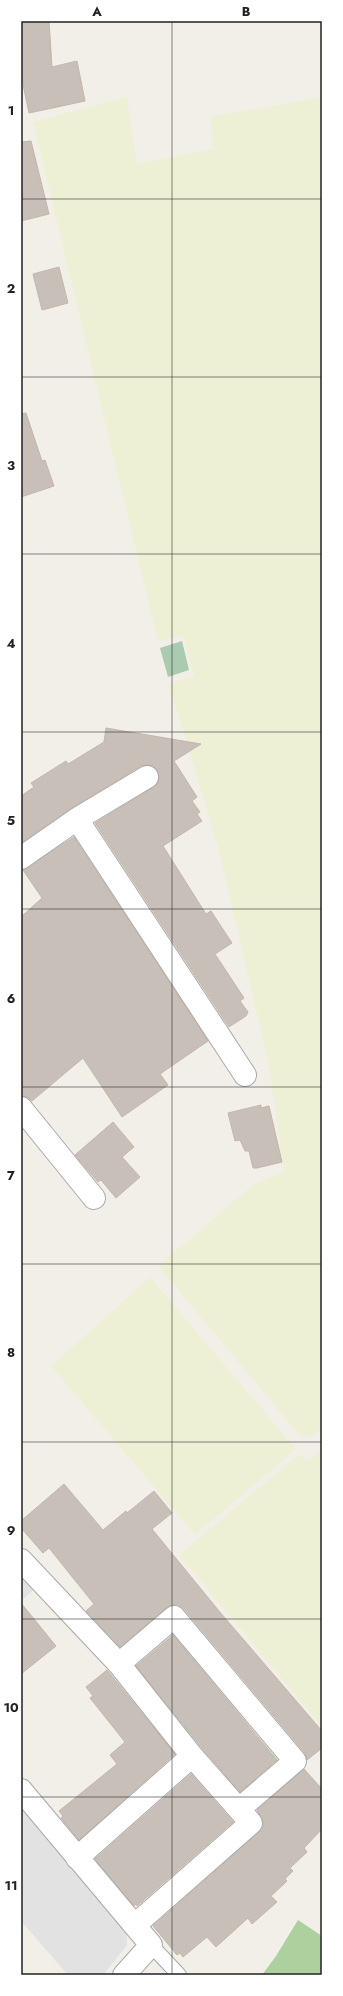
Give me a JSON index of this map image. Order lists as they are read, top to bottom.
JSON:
{
  "grid": {
    "columns": ["A", "B"],
    "rows": [
      "1",
      "2",
      "3",
      "4",
      "5",
      "6",
      "7",
      "8",
      "9",
      "10",
      "11"
    ]
  }
}
